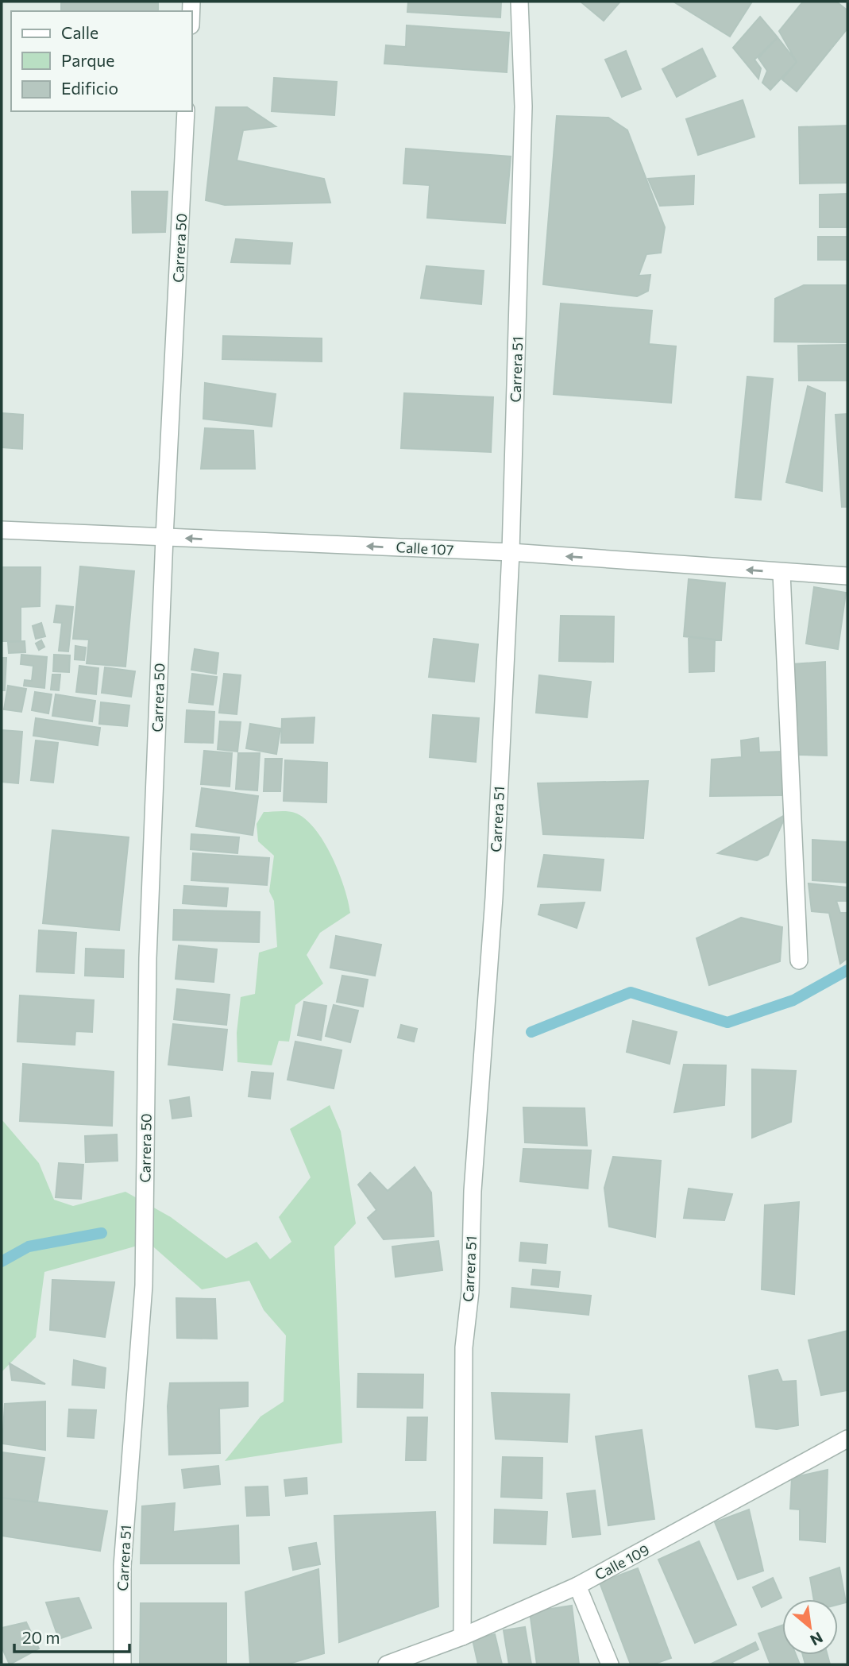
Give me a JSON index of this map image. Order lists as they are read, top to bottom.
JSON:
{
  "streets": {
    "street": [
      "Carrera 50",
      "Carrera 51",
      "Calle 107",
      "Calle 109"
    ]
  },
  "crossings": [
    ["Carrera 50", "Carrera 51"],
    ["Carrera 50", "Calle 107"],
    ["Carrera 51", "Calle 107"],
    ["Carrera 51", "Calle 109"]
  ],
  "one_way": ["Calle 107"],
  "legend": ["Calle", "Parque", "Edificio"],
  "scale_bar": "20 m",
  "north": "bottom right"
}
